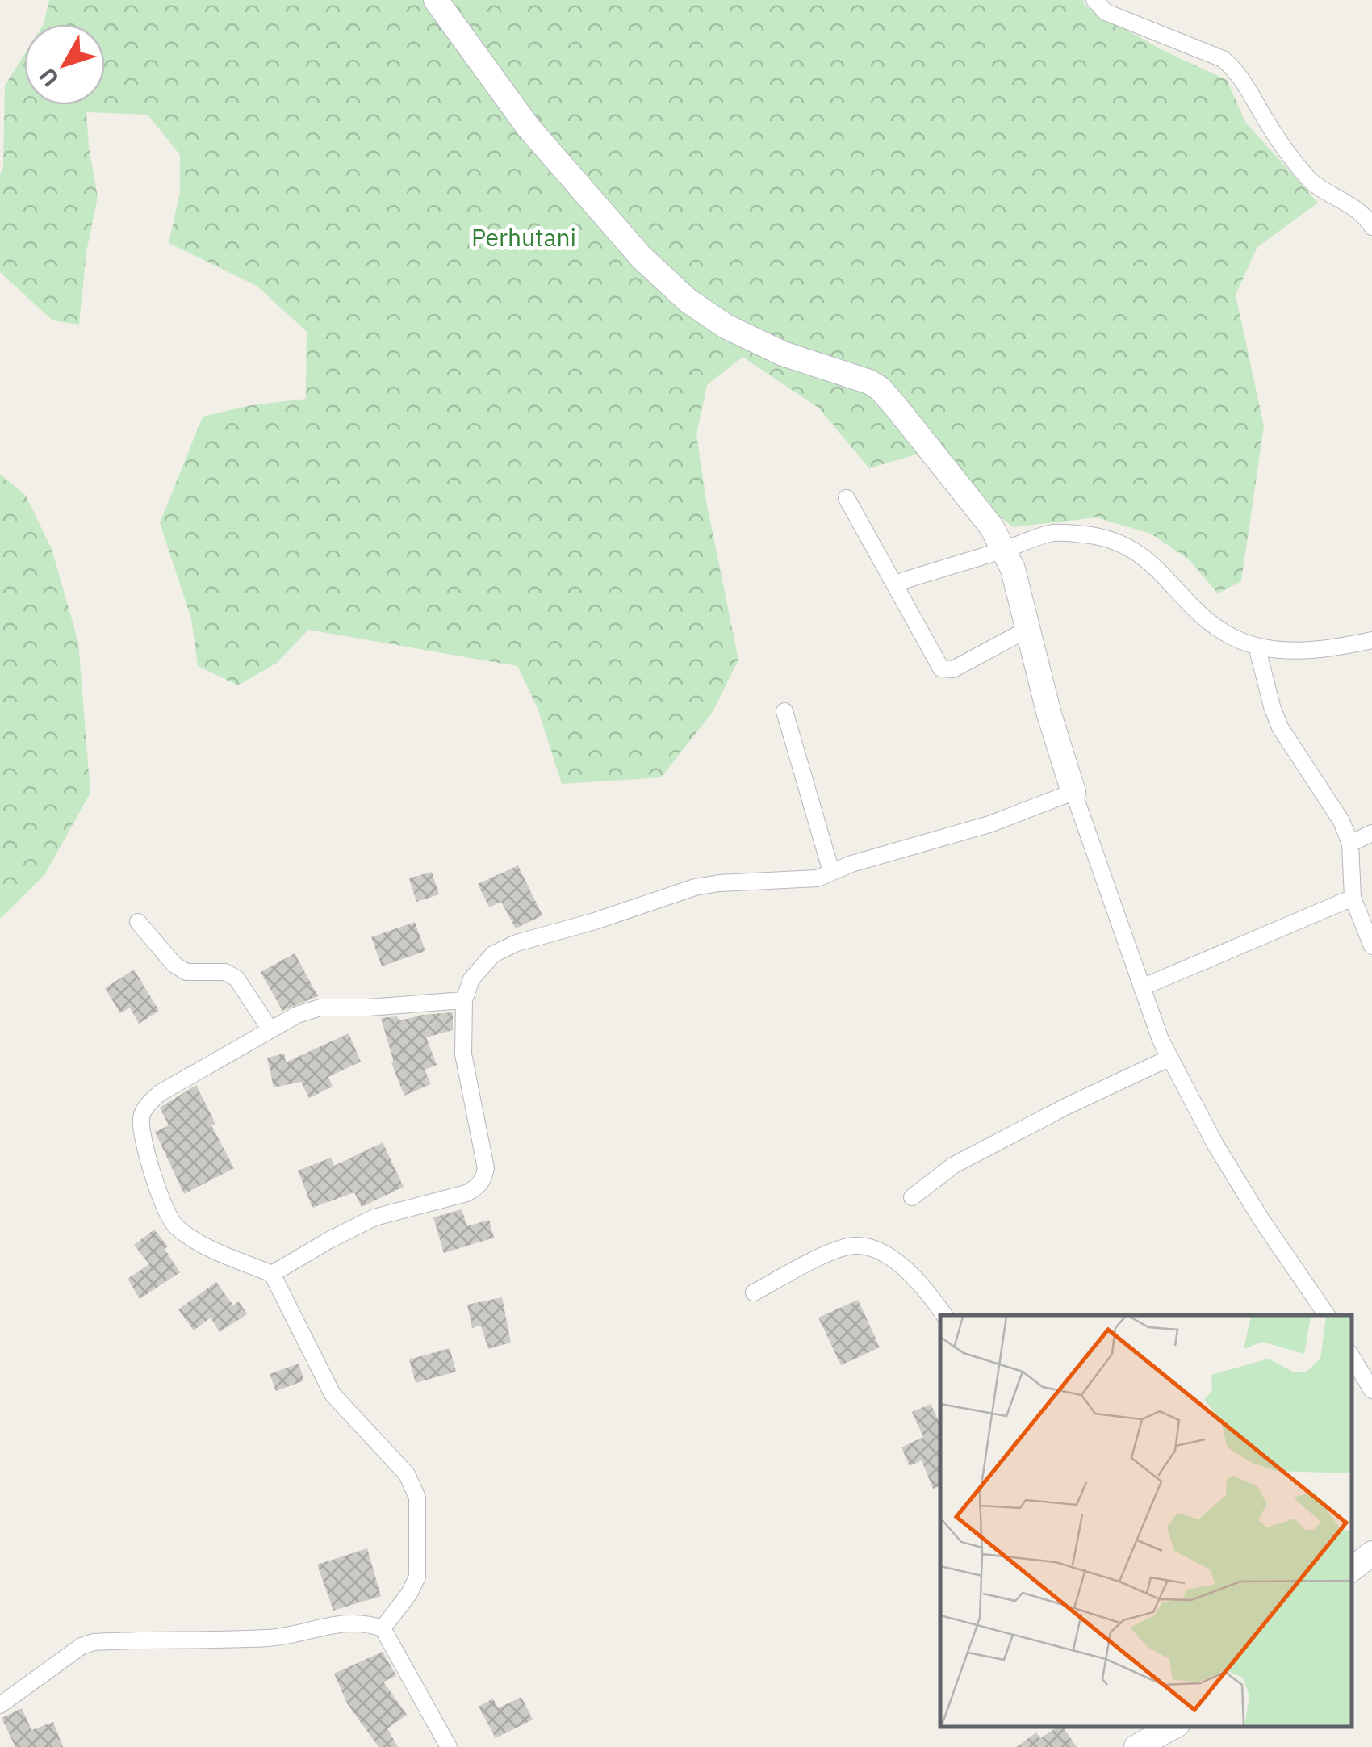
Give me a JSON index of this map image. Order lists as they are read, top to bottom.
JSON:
{
  "parks": ["Perhutani"],
  "north": "bottom left"
}
